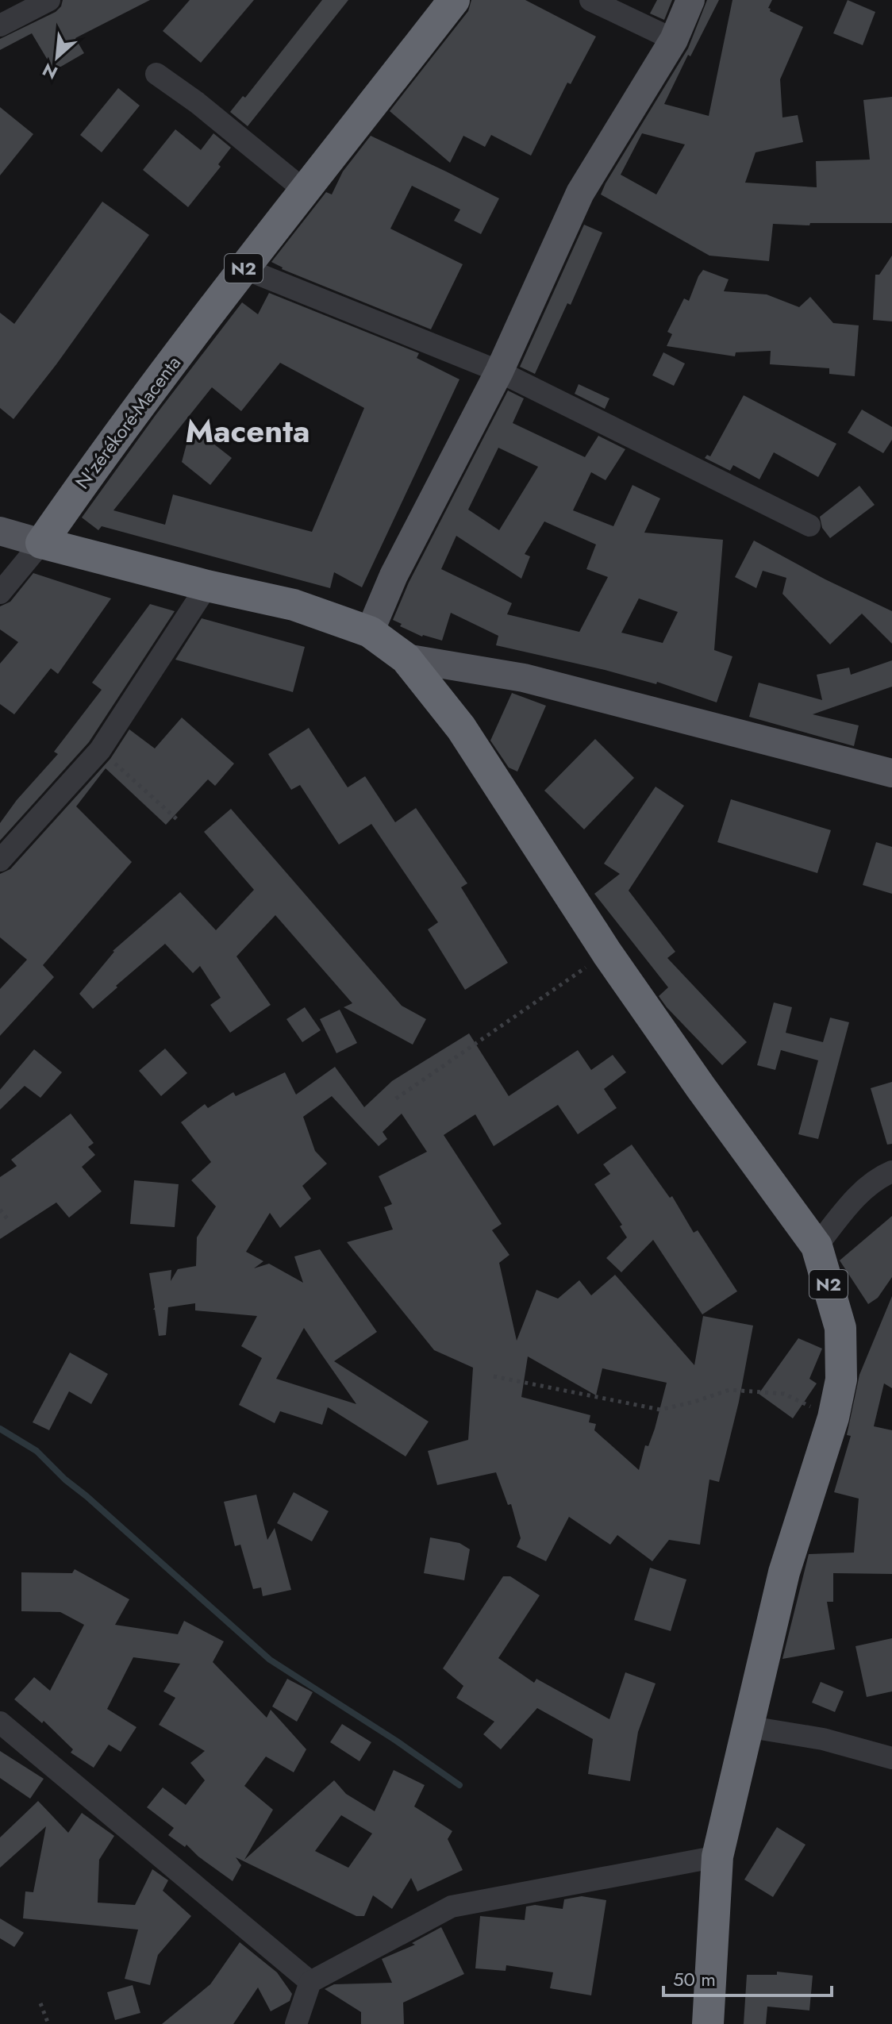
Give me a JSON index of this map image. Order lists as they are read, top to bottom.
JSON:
{
  "streets": {
    "highway": ["N2", "N'zérékoré-Macenta"]
  },
  "crossings": [
    ["N2", "N'zérékoré-Macenta"]
  ],
  "districts": ["Macenta"],
  "scale_bar": "50 m",
  "north": "bottom left"
}
